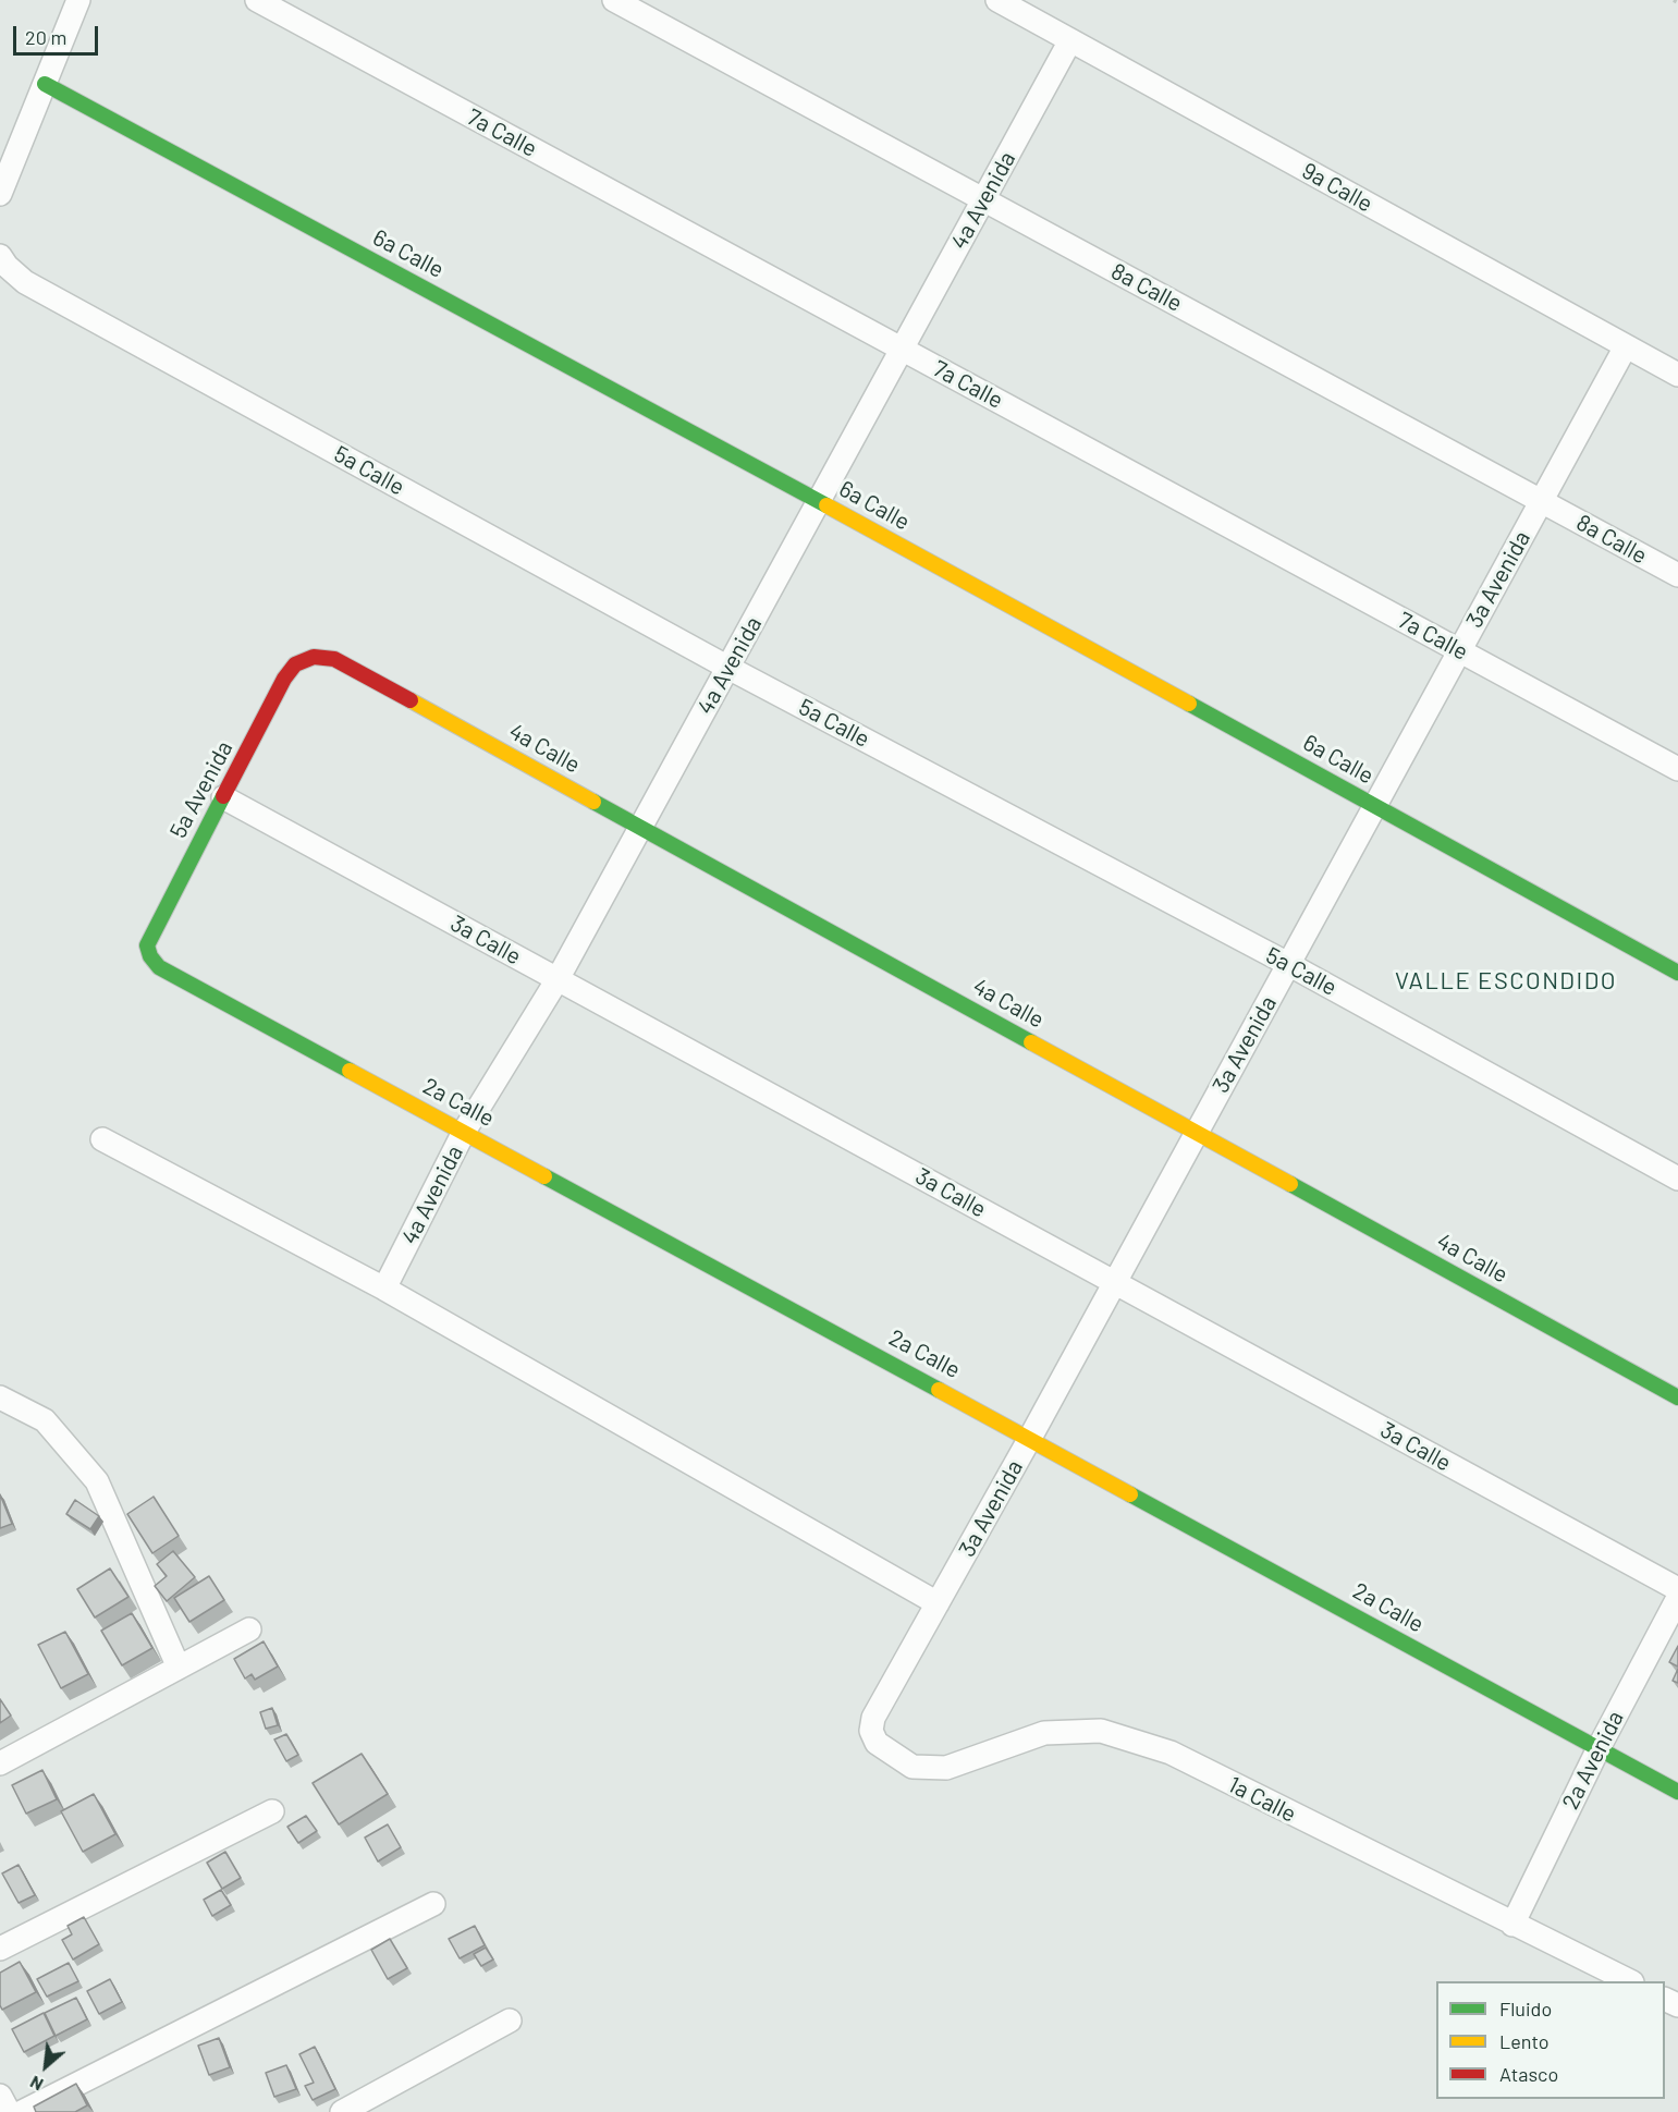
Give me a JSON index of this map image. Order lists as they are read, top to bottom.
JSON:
{
  "streets": {
    "street": [
      "7a Calle",
      "9a Calle",
      "4a Avenida",
      "6a Calle",
      "8a Calle",
      "5a Calle",
      "3a Avenida",
      "4a Calle",
      "5a Avenida",
      "3a Calle",
      "2a Calle",
      "2a Avenida",
      "1a Calle"
    ]
  },
  "crossings": [
    ["7a Calle", "4a Avenida"],
    ["7a Calle", "3a Avenida"],
    ["9a Calle", "4a Avenida"],
    ["9a Calle", "3a Avenida"],
    ["4a Avenida", "6a Calle"],
    ["4a Avenida", "8a Calle"],
    ["4a Avenida", "5a Calle"],
    ["4a Avenida", "4a Calle"],
    ["4a Avenida", "3a Calle"],
    ["4a Avenida", "2a Calle"],
    ["6a Calle", "3a Avenida"],
    ["8a Calle", "3a Avenida"],
    ["5a Calle", "3a Avenida"],
    ["3a Avenida", "4a Calle"],
    ["3a Avenida", "3a Calle"],
    ["3a Avenida", "2a Calle"],
    ["3a Avenida", "1a Calle"],
    ["4a Calle", "5a Avenida"],
    ["5a Avenida", "3a Calle"],
    ["5a Avenida", "2a Calle"],
    ["2a Calle", "2a Avenida"],
    ["2a Avenida", "1a Calle"]
  ],
  "districts": ["VALLE ESCONDIDO"],
  "legend": ["Fluido", "Lento", "Atasco"],
  "scale_bar": "20 m",
  "north": "bottom left"
}
